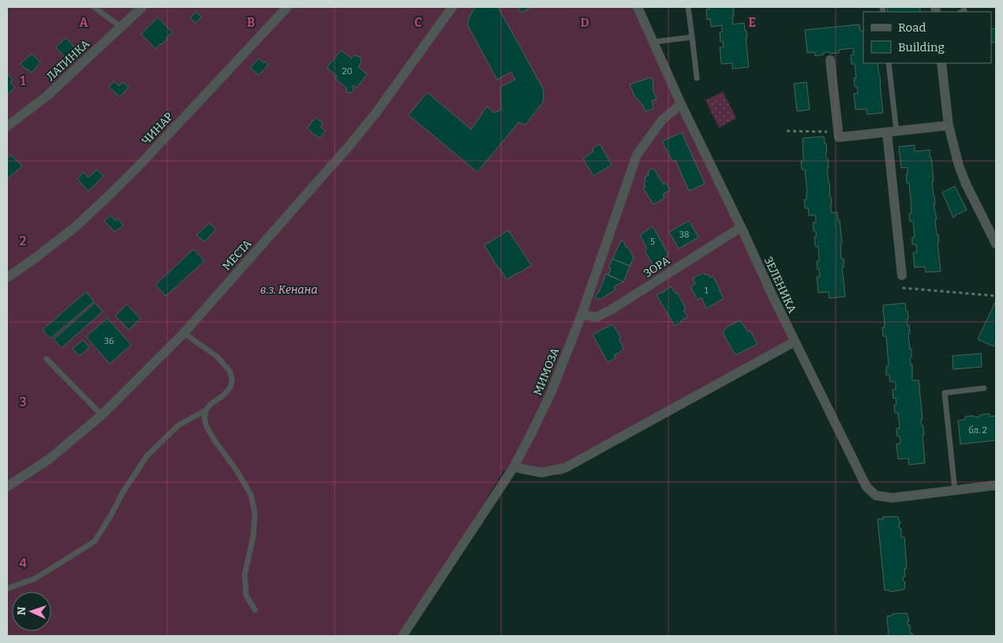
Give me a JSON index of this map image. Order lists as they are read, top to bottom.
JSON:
{
  "streets": {
    "street": [
      "ЛАТИНКА",
      "ЧИНАР",
      "МЕСТА",
      "ЗОРА",
      "ЗЕЛЕНИКА",
      "МИМОЗА"
    ]
  },
  "crossings": [
    ["ЗОРА", "ЗЕЛЕНИКА"],
    ["ЗОРА", "МИМОЗА"],
    ["ЗЕЛЕНИКА", "МИМОЗА"]
  ],
  "parks": ["в.з. Кенана"],
  "house_numbers": [
    "20",
    "38",
    "5",
    "1",
    "36",
    "бл. 2"
  ],
  "legend": ["Road", "Building"],
  "north": "left",
  "grid": {
    "columns": [
      "A",
      "B",
      "C",
      "D",
      "E"
    ],
    "rows": [
      "1",
      "2",
      "3",
      "4"
    ]
  }
}
